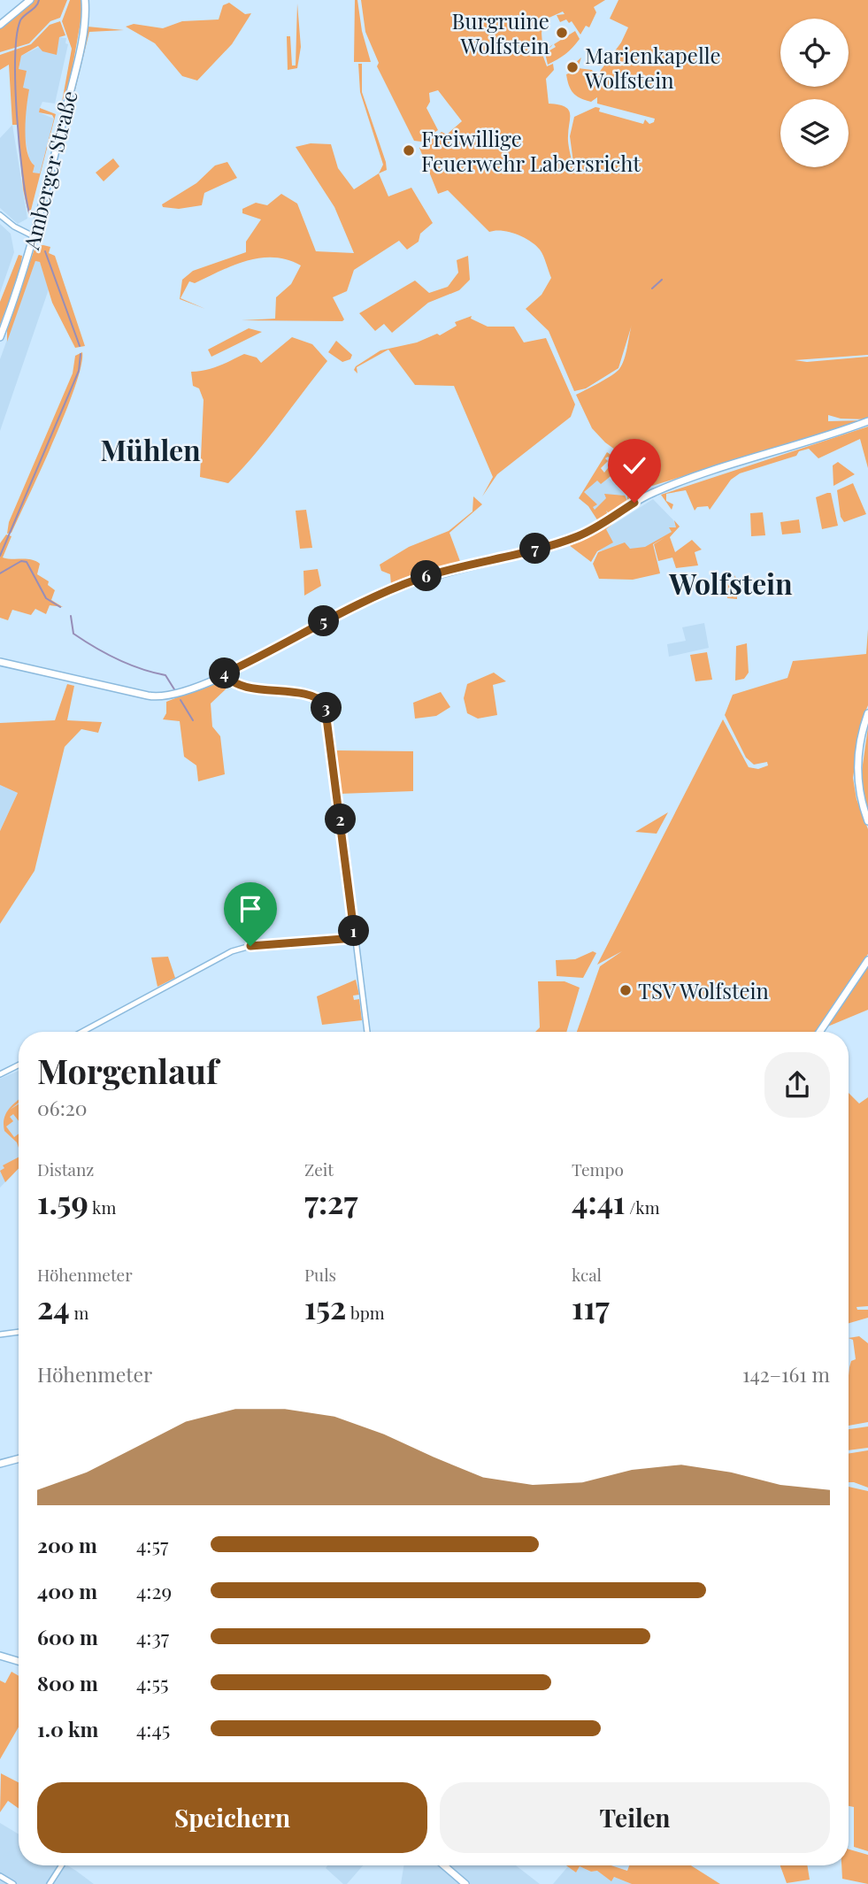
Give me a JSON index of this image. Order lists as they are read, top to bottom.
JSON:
{
  "streets": {
    "main road": ["Amberger Straße"]
  },
  "districts": ["Mühlen", "Wolfstein"],
  "places": [
    "Burgruine Wolfstein",
    "Marienkapelle Wolfstein",
    "Freiwillige Feuerwehr Labersricht",
    "TSV Wolfstein"
  ],
  "page": {
    "pins": [
      "7",
      "6",
      "5",
      "4",
      "3",
      "2",
      "1"
    ],
    "heading": ["Morgenlauf", "06:20"],
    "stats": [
      ["Distanz", "1.59 km"],
      ["Zeit", "7:27"],
      ["Tempo", "4:41 /km"],
      ["Höhenmeter", "24 m"],
      ["Puls", "152 bpm"],
      ["kcal", "117"]
    ],
    "chart": ["Höhenmeter", "142–161 m"],
    "list": [
      {
        "name": "200 m",
        "note": "4:57"
      },
      {
        "name": "400 m",
        "note": "4:29"
      },
      {
        "name": "600 m",
        "note": "4:37"
      },
      {
        "name": "800 m",
        "note": "4:55"
      },
      {
        "name": "1.0 km",
        "note": "4:45"
      }
    ],
    "buttons": ["Speichern", "Teilen"]
  }
}
